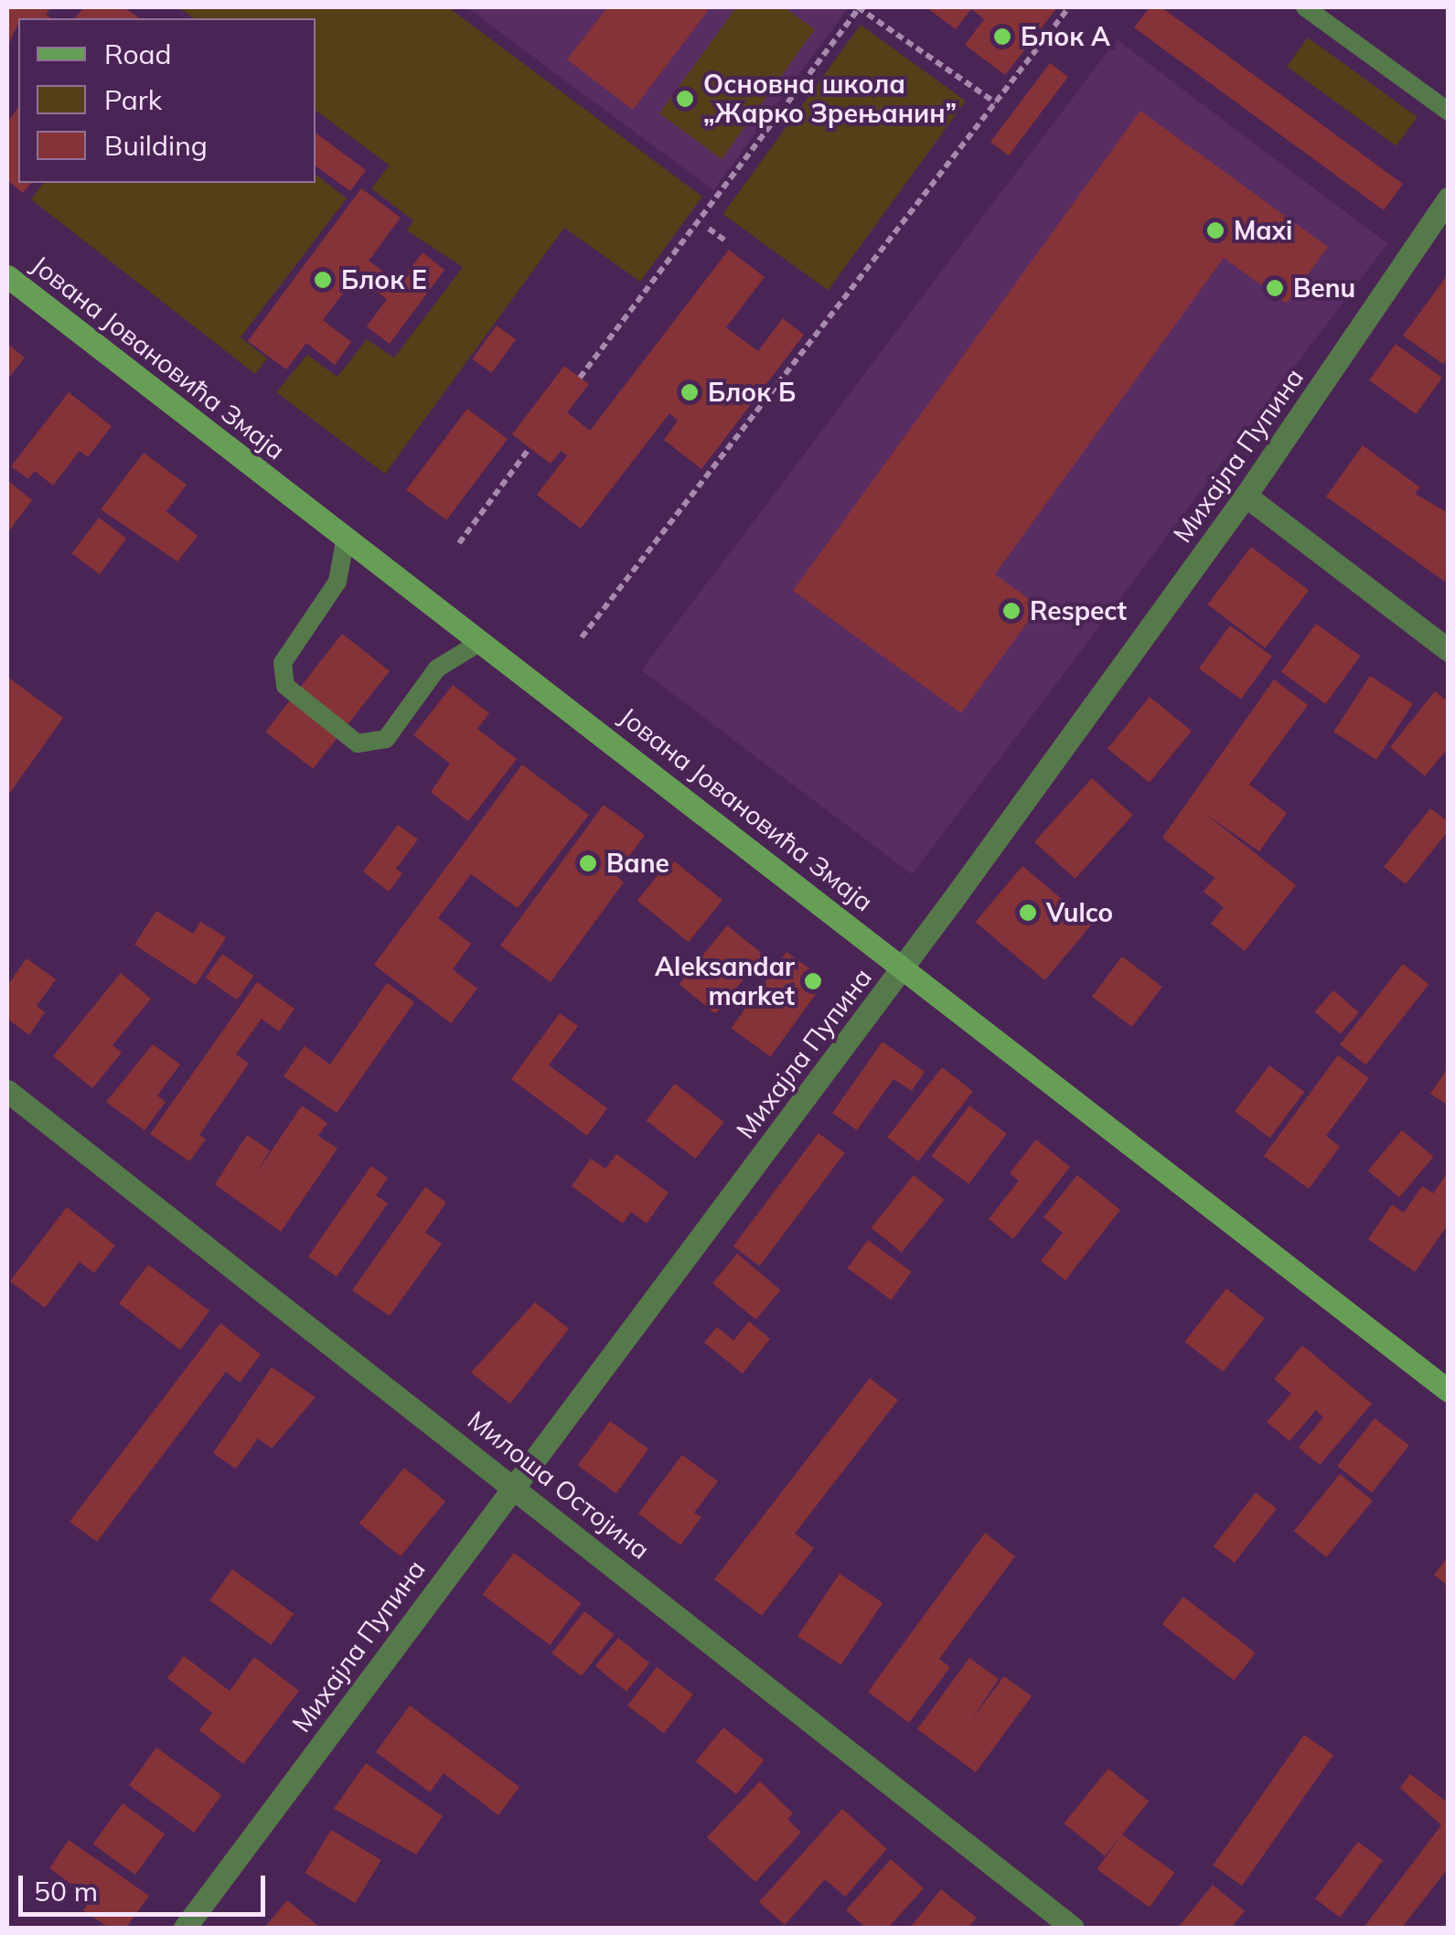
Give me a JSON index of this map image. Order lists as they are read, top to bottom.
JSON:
{
  "streets": {
    "main road": ["Јована Јовановића Змаја"],
    "street": ["Михајла Пупина", "Милоша Остојина"]
  },
  "crossings": [
    ["Јована Јовановића Змаја", "Михајла Пупина"],
    ["Михајла Пупина", "Милоша Остојина"]
  ],
  "places": [
    "Блок А",
    "Основна школа „Жарко Зрењанин”",
    "Maxi",
    "Блок Е",
    "Benu",
    "Блок Б",
    "Respect",
    "Bane",
    "Vulco",
    "Aleksandar market"
  ],
  "legend": ["Road", "Park", "Building"],
  "scale_bar": "50 m"
}
